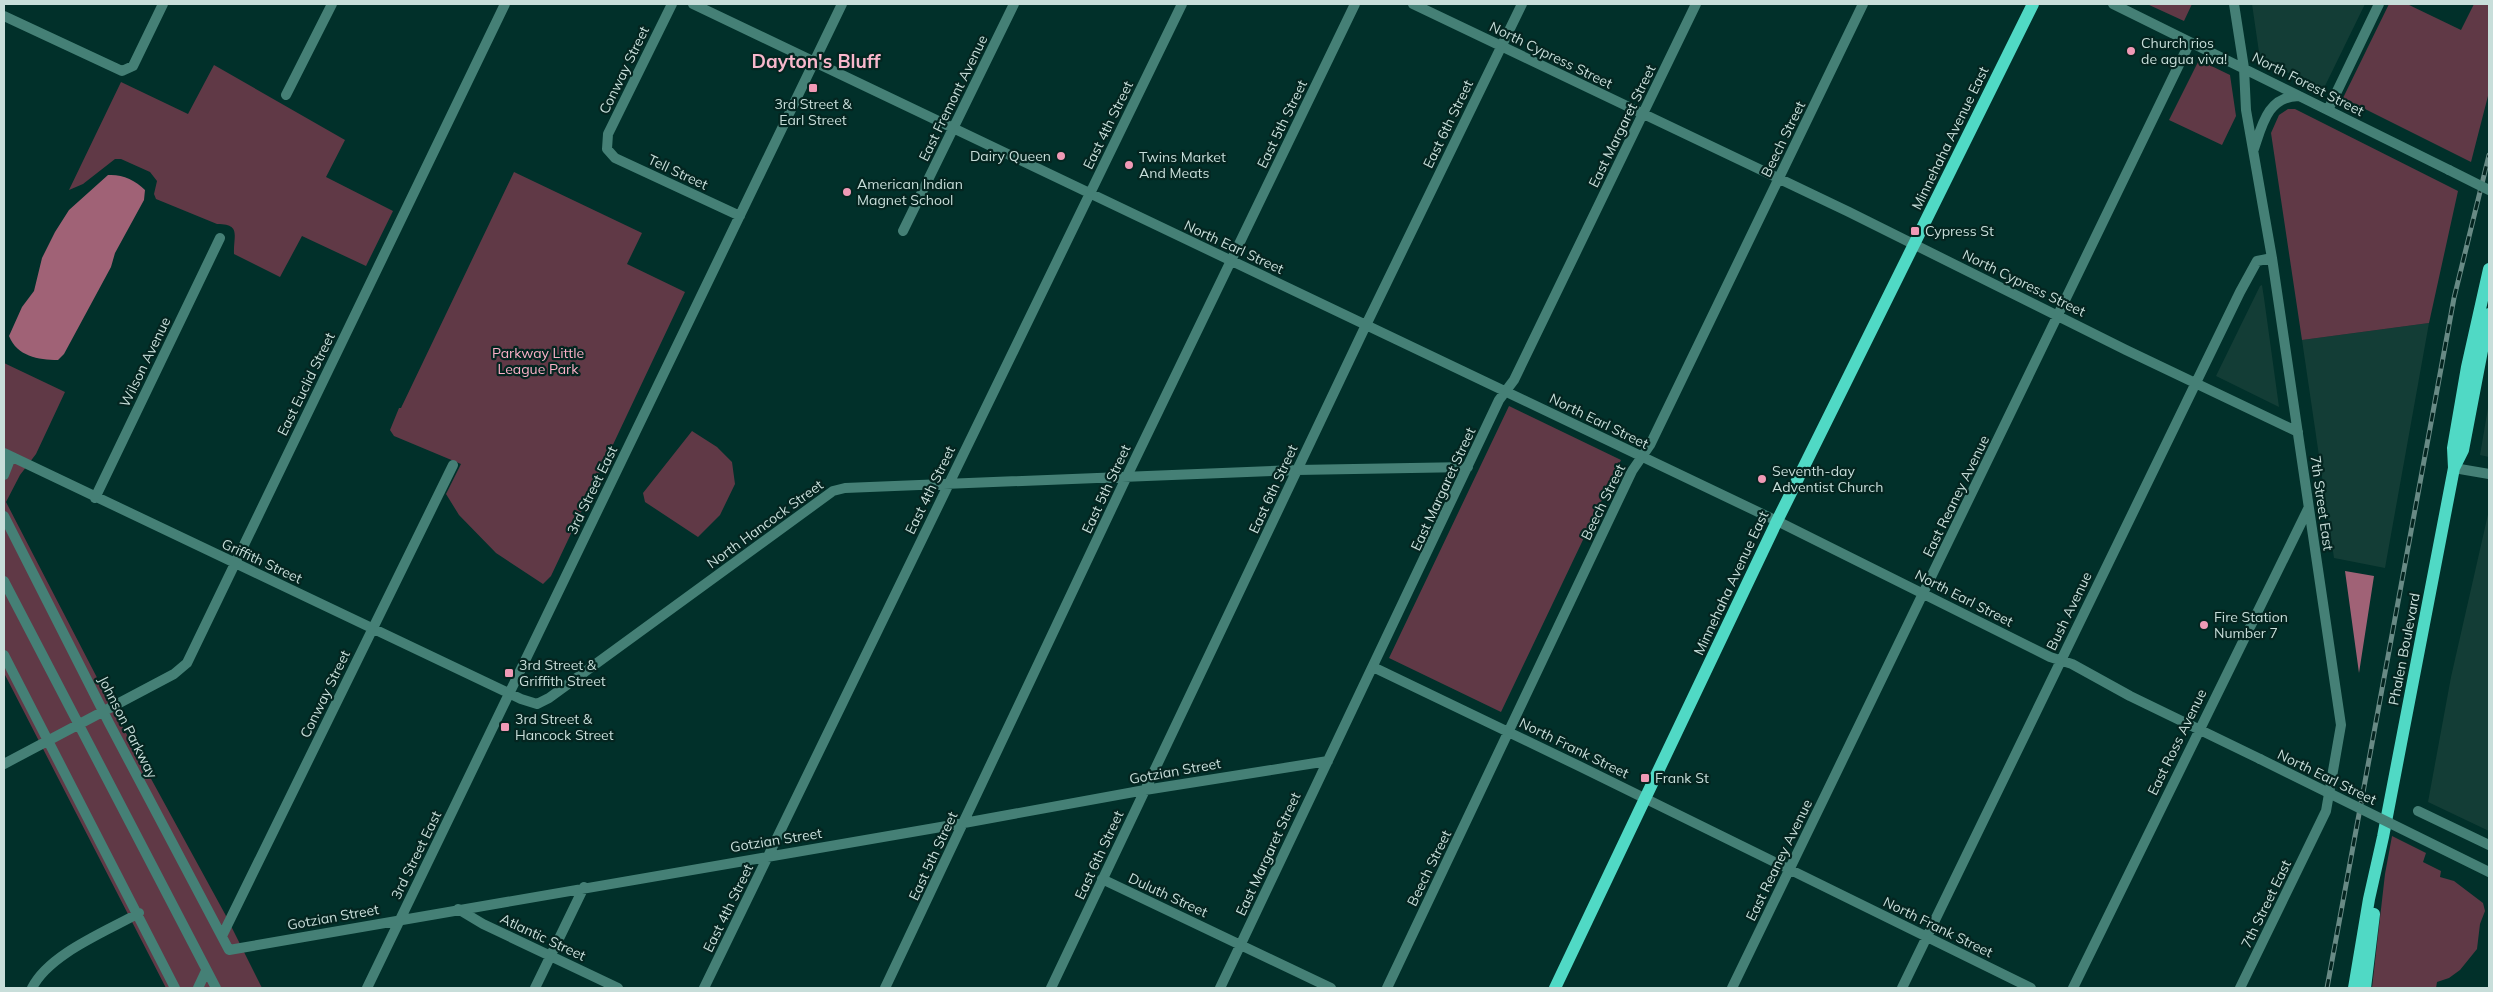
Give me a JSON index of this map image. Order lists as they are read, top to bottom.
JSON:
{
  "streets": {
    "main road": ["Minnehaha Avenue East", "Phalen Boulevard"],
    "street": [
      "North Cypress Street",
      "Conway Street",
      "North Forest Street",
      "East Fremont Avenue",
      "East 5th Street",
      "East 6th Street",
      "East 4th Street",
      "East Margaret Street",
      "Beech Street",
      "Tell Street",
      "North Earl Street",
      "Wilson Avenue",
      "East Euclid Street",
      "3rd Street East",
      "East Reaney Avenue",
      "7th Street East",
      "North Hancock Street",
      "Griffith Street",
      "Bush Avenue",
      "Johnson Parkway",
      "East Ross Avenue",
      "North Frank Street",
      "Gotzian Street",
      "Duluth Street",
      "Atlantic Street"
    ]
  },
  "crossings": [
    ["North Cypress Street", "East 6th Street"],
    ["North Cypress Street", "East Margaret Street"],
    ["North Cypress Street", "Minnehaha Avenue East"],
    ["North Cypress Street", "Beech Street"],
    ["North Cypress Street", "East Reaney Avenue"],
    ["North Cypress Street", "7th Street East"],
    ["North Cypress Street", "Bush Avenue"],
    ["Conway Street", "Tell Street"],
    ["Conway Street", "Griffith Street"],
    ["Conway Street", "Johnson Parkway"],
    ["North Forest Street", "East Reaney Avenue"],
    ["North Forest Street", "7th Street East"],
    ["East Fremont Avenue", "North Earl Street"],
    ["East 5th Street", "North Earl Street"],
    ["East 5th Street", "North Hancock Street"],
    ["East 5th Street", "Gotzian Street"],
    ["East 6th Street", "North Earl Street"],
    ["East 6th Street", "North Hancock Street"],
    ["East 6th Street", "Gotzian Street"],
    ["East 6th Street", "Duluth Street"],
    ["East 4th Street", "North Earl Street"],
    ["East 4th Street", "North Hancock Street"],
    ["East 4th Street", "Gotzian Street"],
    ["East Margaret Street", "North Earl Street"],
    ["East Margaret Street", "North Hancock Street"],
    ["East Margaret Street", "North Frank Street"],
    ["East Margaret Street", "Gotzian Street"],
    ["East Margaret Street", "Duluth Street"],
    ["Minnehaha Avenue East", "North Earl Street"],
    ["Minnehaha Avenue East", "North Frank Street"],
    ["Beech Street", "North Earl Street"],
    ["Beech Street", "North Frank Street"],
    ["Tell Street", "3rd Street East"],
    ["North Earl Street", "3rd Street East"],
    ["North Earl Street", "East Reaney Avenue"],
    ["North Earl Street", "Bush Avenue"],
    ["North Earl Street", "East Ross Avenue"],
    ["Wilson Avenue", "Griffith Street"],
    ["East Euclid Street", "Griffith Street"],
    ["East Euclid Street", "Johnson Parkway"],
    ["3rd Street East", "North Hancock Street"],
    ["3rd Street East", "Griffith Street"],
    ["3rd Street East", "Gotzian Street"],
    ["East Reaney Avenue", "North Frank Street"],
    ["7th Street East", "Bush Avenue"],
    ["7th Street East", "East Ross Avenue"],
    ["North Hancock Street", "Griffith Street"],
    ["Bush Avenue", "North Frank Street"],
    ["Johnson Parkway", "Gotzian Street"],
    ["Gotzian Street", "Atlantic Street"]
  ],
  "districts": ["Dayton's Bluff"],
  "parks": ["Parkway Little League Park"],
  "places": {
    "other": [
      "Church rios de agua viva!",
      "Dairy Queen",
      "Twins Market And Meats",
      "American Indian Magnet School",
      "Seventh-day Adventist Church",
      "Fire Station Number 7"
    ],
    "transit": [
      "3rd Street & Earl Street",
      "Cypress St",
      "3rd Street & Griffith Street",
      "3rd Street & Hancock Street",
      "Frank St"
    ]
  }
}
